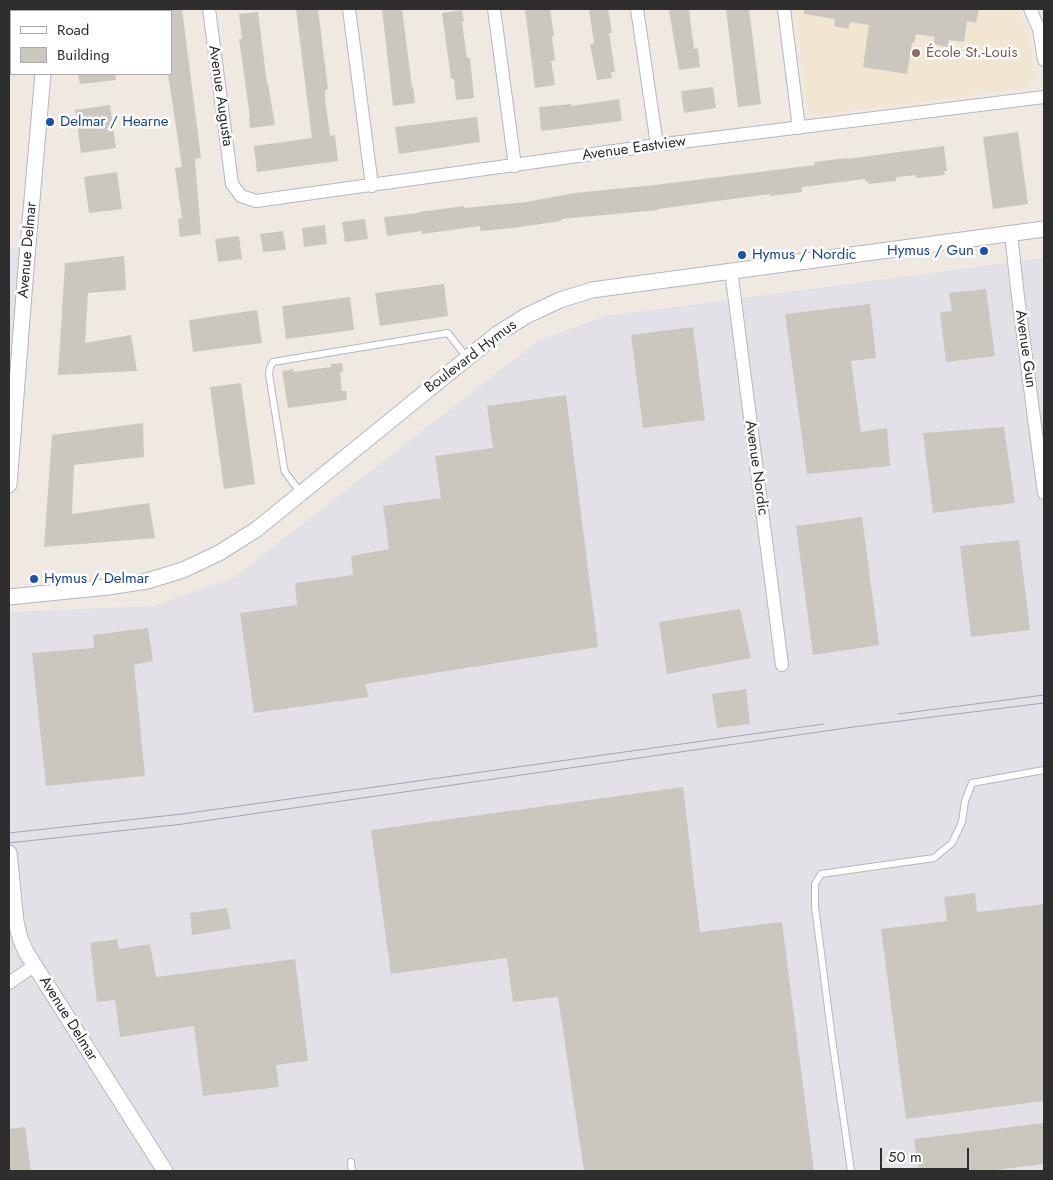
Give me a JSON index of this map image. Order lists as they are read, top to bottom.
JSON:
{
  "streets": {
    "street": [
      "Avenue Augusta",
      "Avenue Eastview",
      "Avenue Delmar",
      "Avenue Gun",
      "Boulevard Hymus",
      "Avenue Nordic"
    ]
  },
  "crossings": [
    ["Avenue Augusta", "Avenue Eastview"],
    ["Avenue Gun", "Boulevard Hymus"],
    ["Boulevard Hymus", "Avenue Nordic"]
  ],
  "places": [
    "École St.-Louis",
    "Delmar / Hearne",
    "Hymus / Gun",
    "Hymus / Nordic",
    "Hymus / Delmar"
  ],
  "legend": ["Road", "Building"],
  "scale_bar": "50 m"
}
